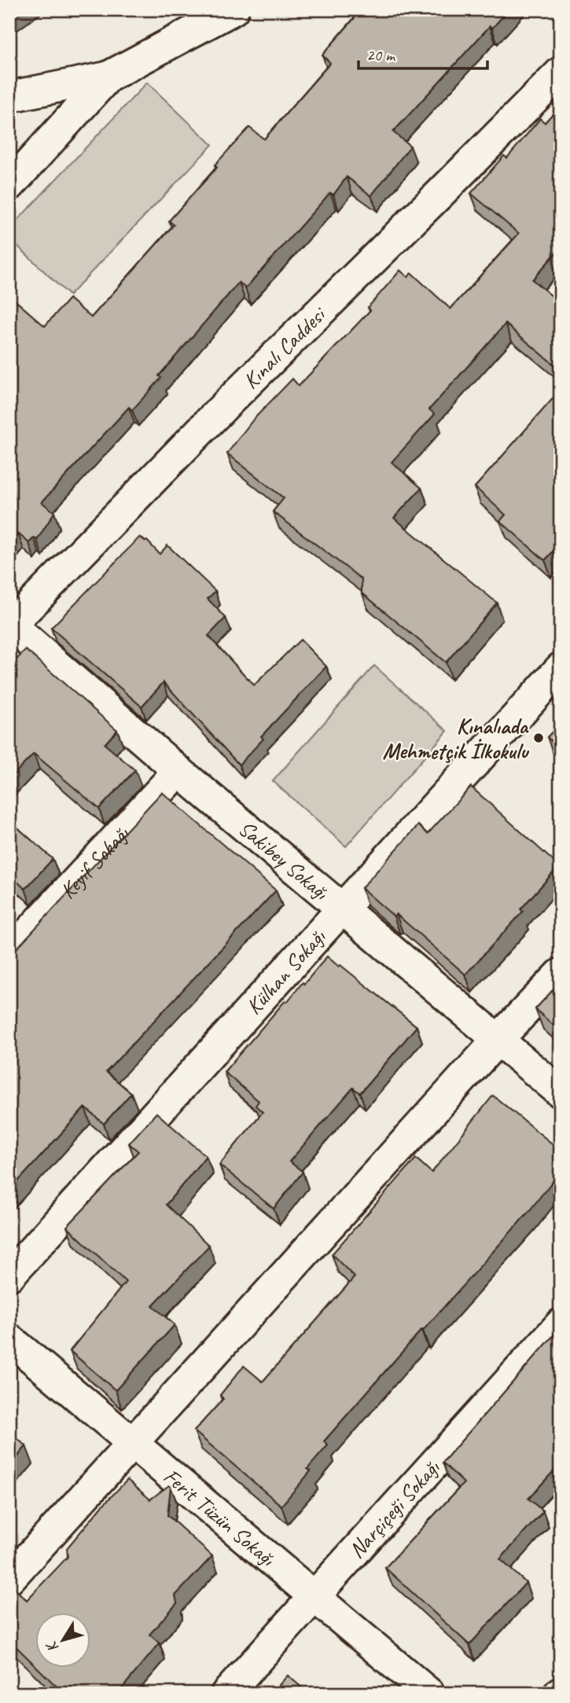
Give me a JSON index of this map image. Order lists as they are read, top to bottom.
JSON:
{
  "streets": {
    "street": [
      "Kınalı Caddesi",
      "Sakibey Sokağı",
      "Keyif Sokağı",
      "Külhan Sokağı",
      "Narçiçeği Sokağı",
      "Ferit Tüzün Sokağı"
    ]
  },
  "crossings": [
    ["Kınalı Caddesi", "Sakibey Sokağı"],
    ["Sakibey Sokağı", "Keyif Sokağı"],
    ["Sakibey Sokağı", "Külhan Sokağı"],
    ["Narçiçeği Sokağı", "Ferit Tüzün Sokağı"]
  ],
  "places": ["Kınalıada Mehmetçik İlkokulu"],
  "scale_bar": "20 m",
  "north": "bottom left"
}
